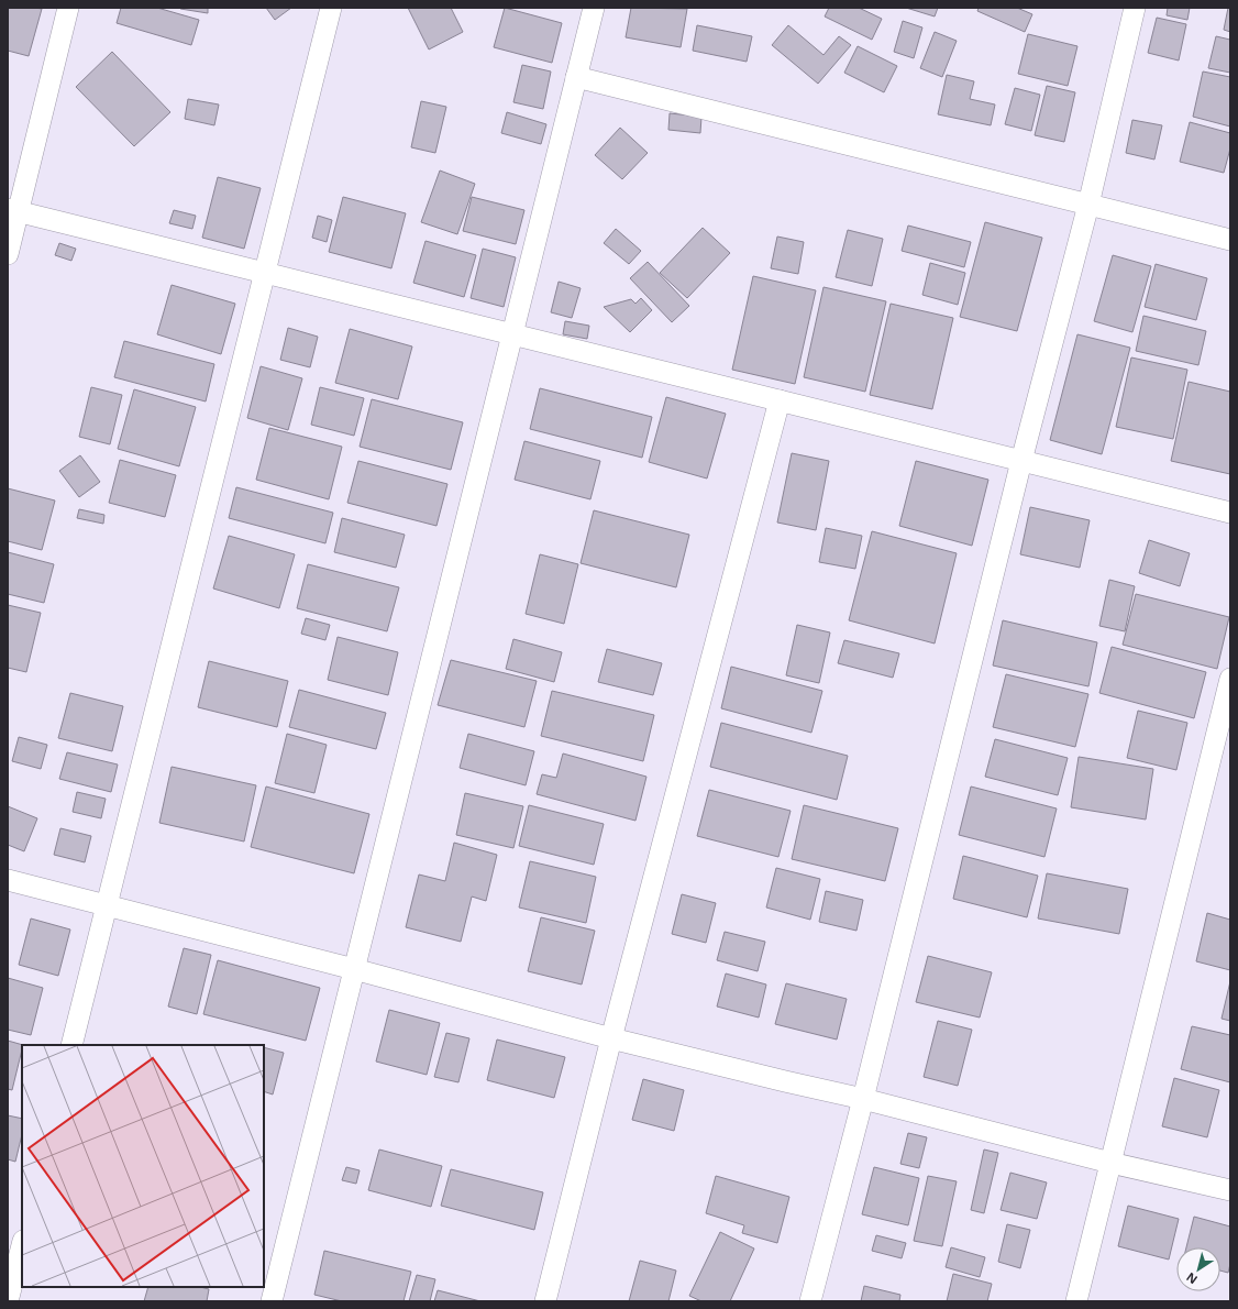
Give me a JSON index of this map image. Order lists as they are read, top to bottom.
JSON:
{
  "north": "bottom left"
}
